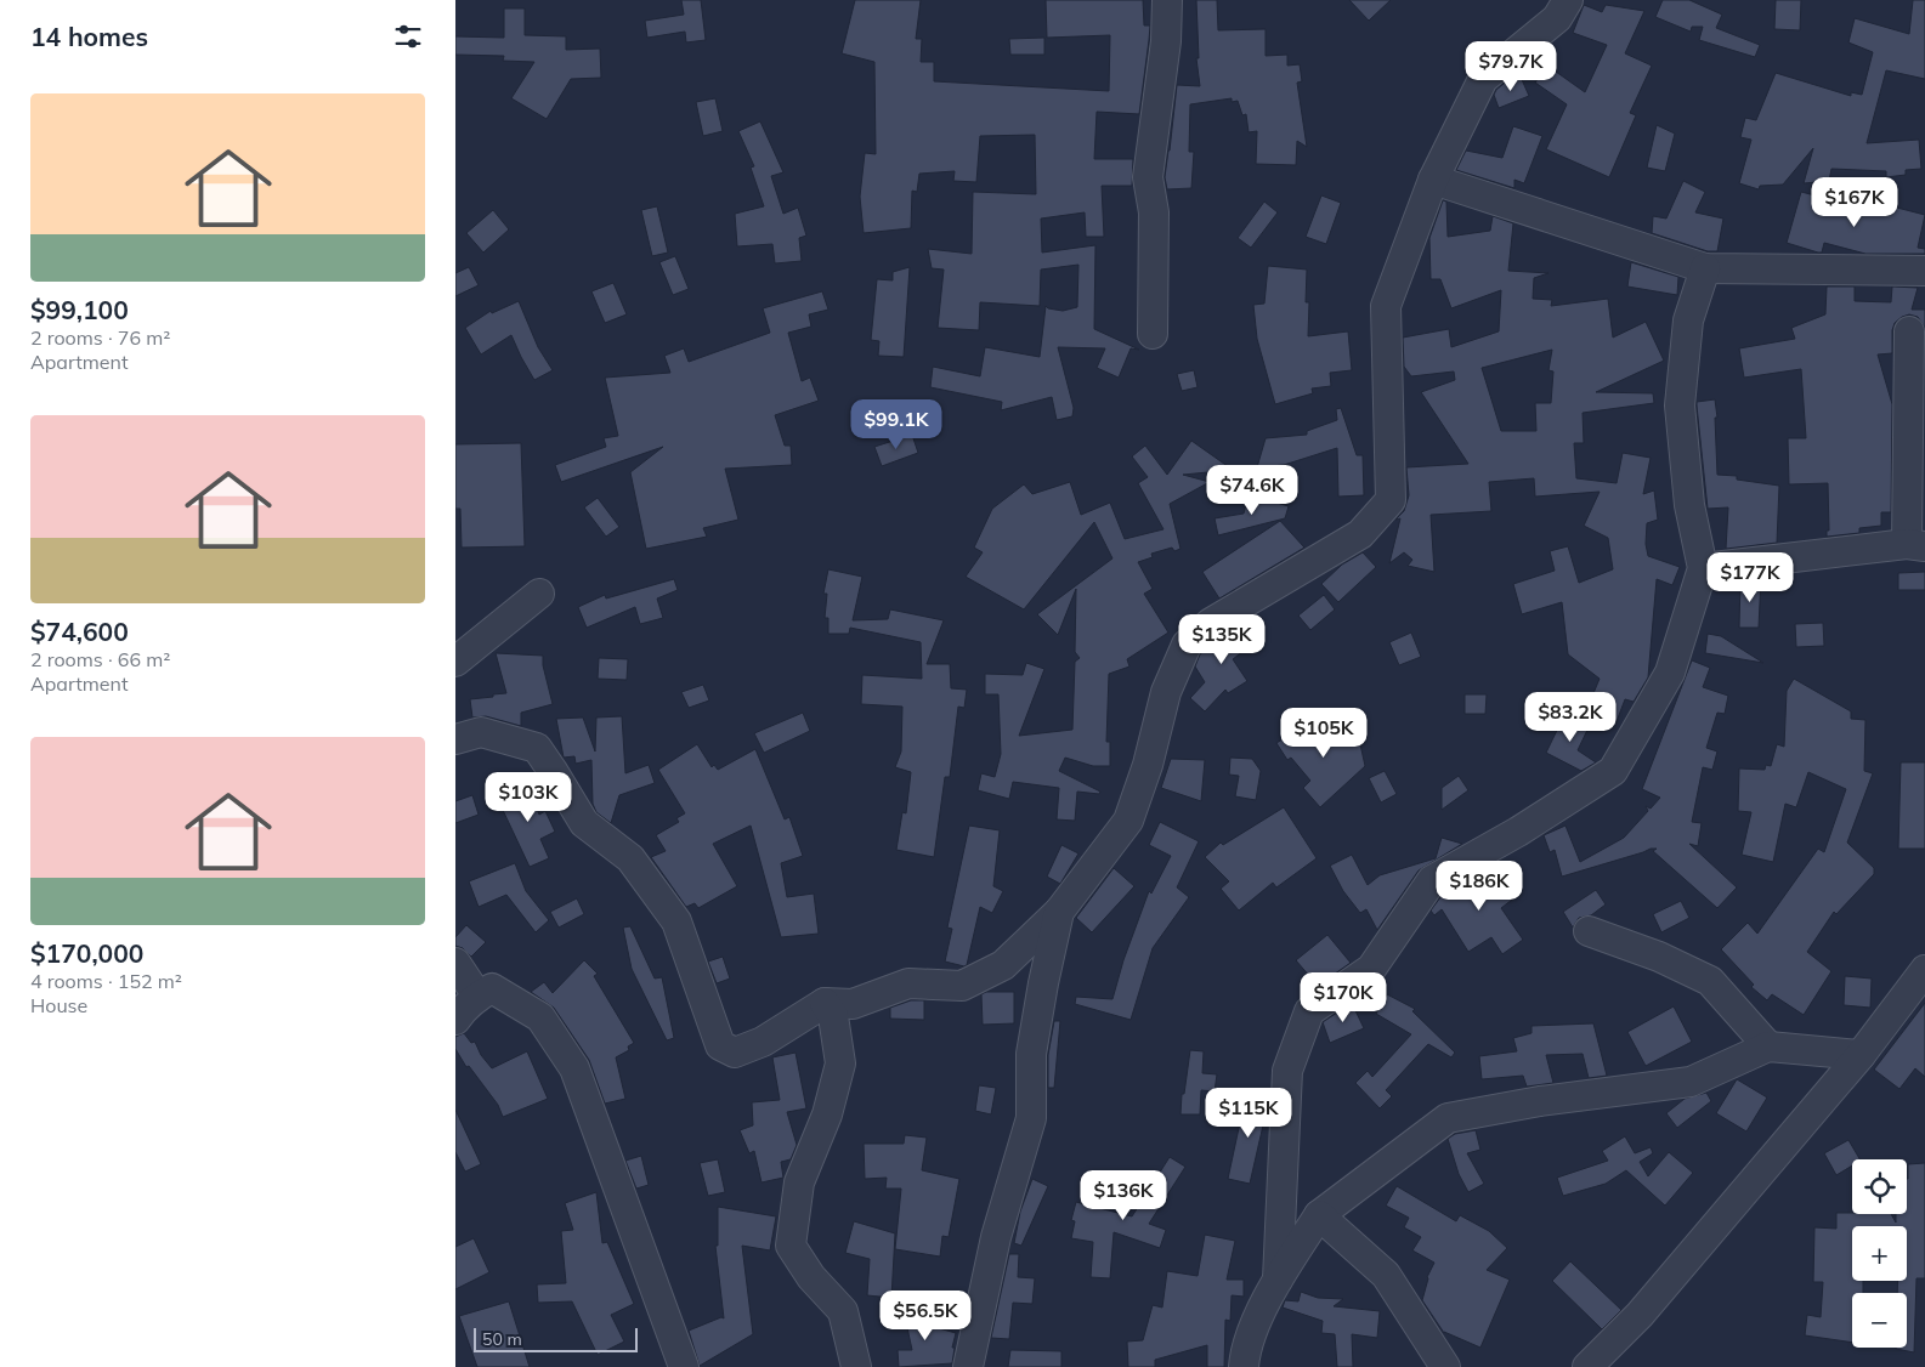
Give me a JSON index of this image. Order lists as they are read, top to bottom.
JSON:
{
  "scale_bar": "50 m",
  "page": {
    "heading": "14 homes",
    "price": [
      "$79.7K",
      "$167K",
      "$99.1K",
      "$74.6K",
      "$177K",
      "$135K",
      "$83.2K",
      "$105K",
      "$103K",
      "$186K",
      "$170K",
      "$115K",
      "$136K",
      "$56.5K"
    ],
    "list": [
      {
        "name": "$99,100",
        "note": "2 rooms · 76 m² · Apartment"
      },
      {
        "name": "$74,600",
        "note": "2 rooms · 66 m² · Apartment"
      },
      {
        "name": "$170,000",
        "note": "4 rooms · 152 m² · House"
      }
    ],
    "map_buttons": ["+", "−"],
    "scale": "50 m"
  }
}
